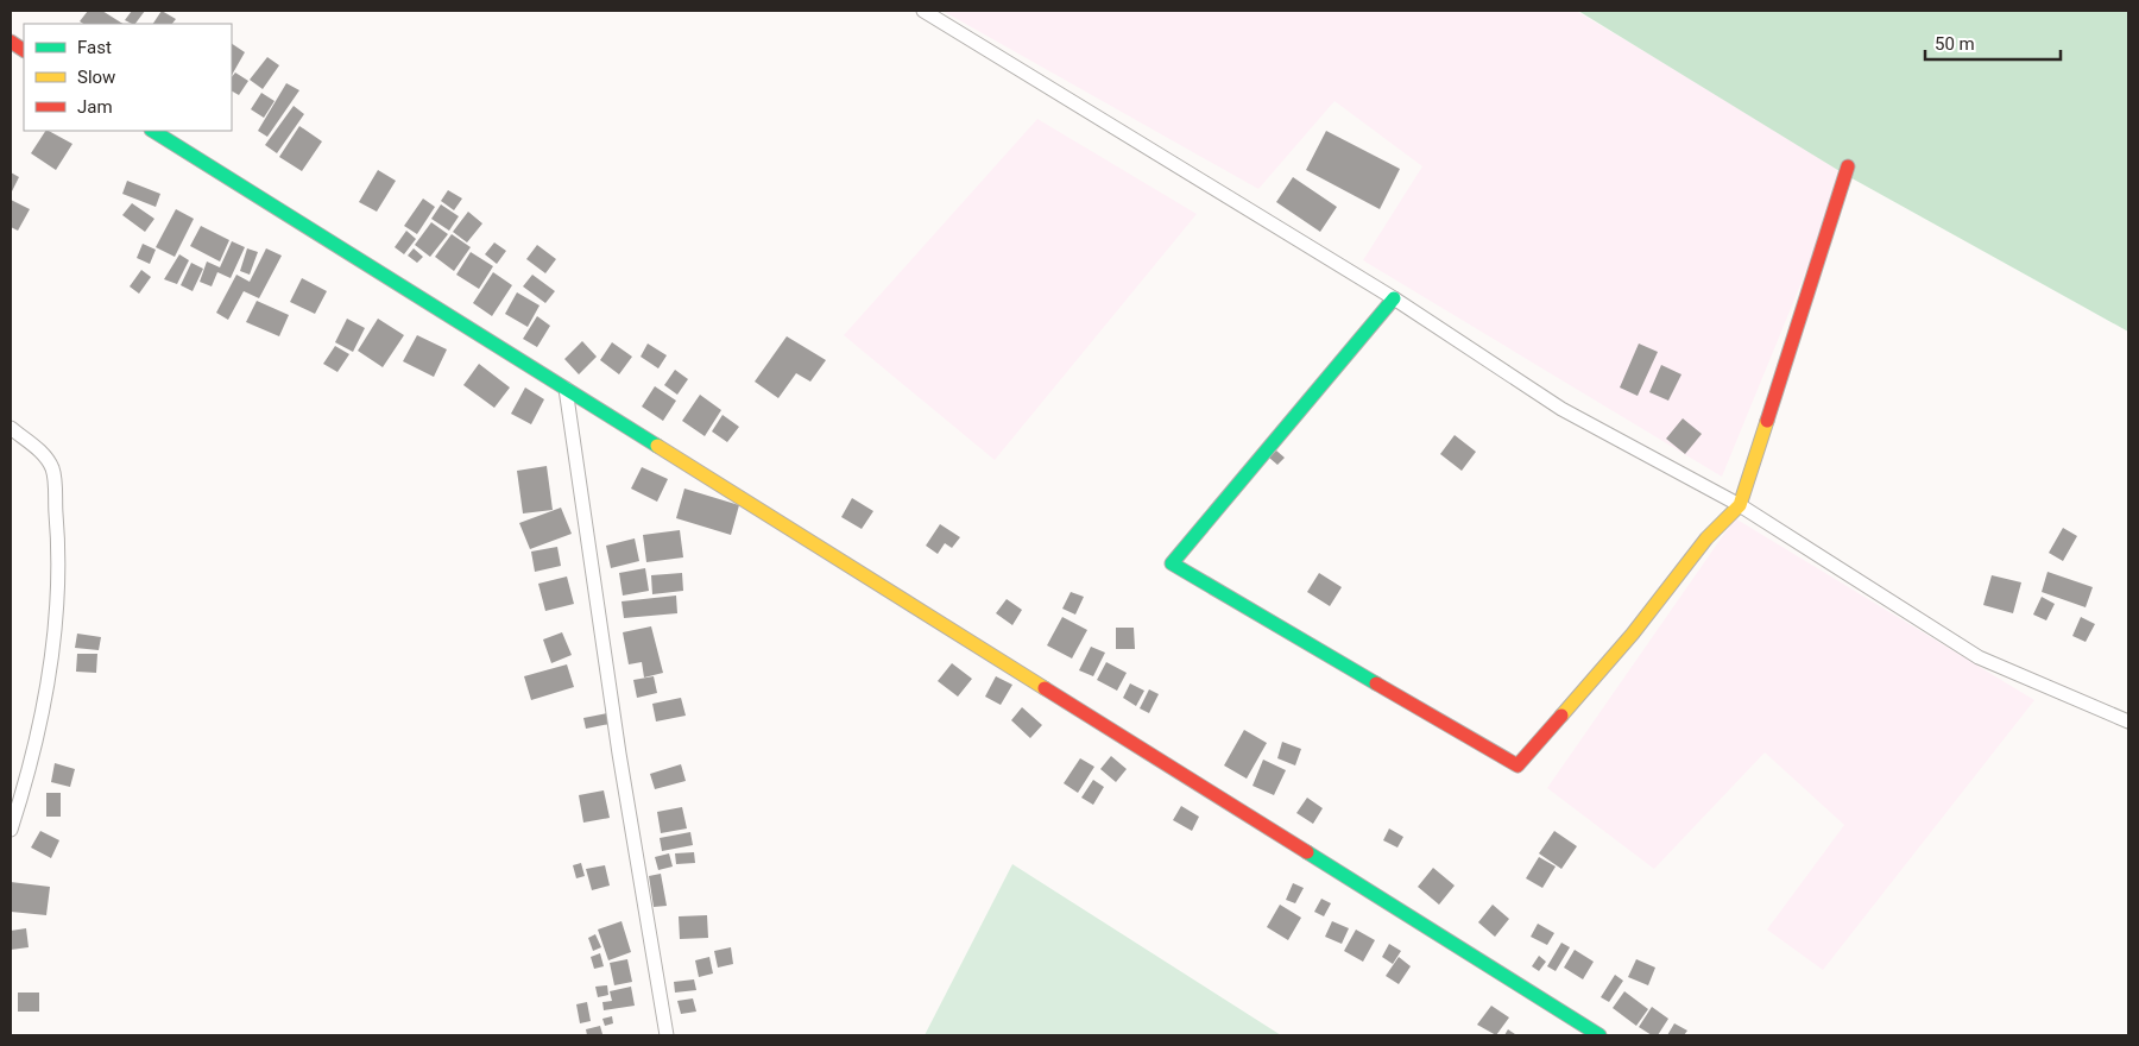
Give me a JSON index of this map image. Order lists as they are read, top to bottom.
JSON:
{
  "legend": ["Fast", "Slow", "Jam"],
  "scale_bar": "50 m"
}
